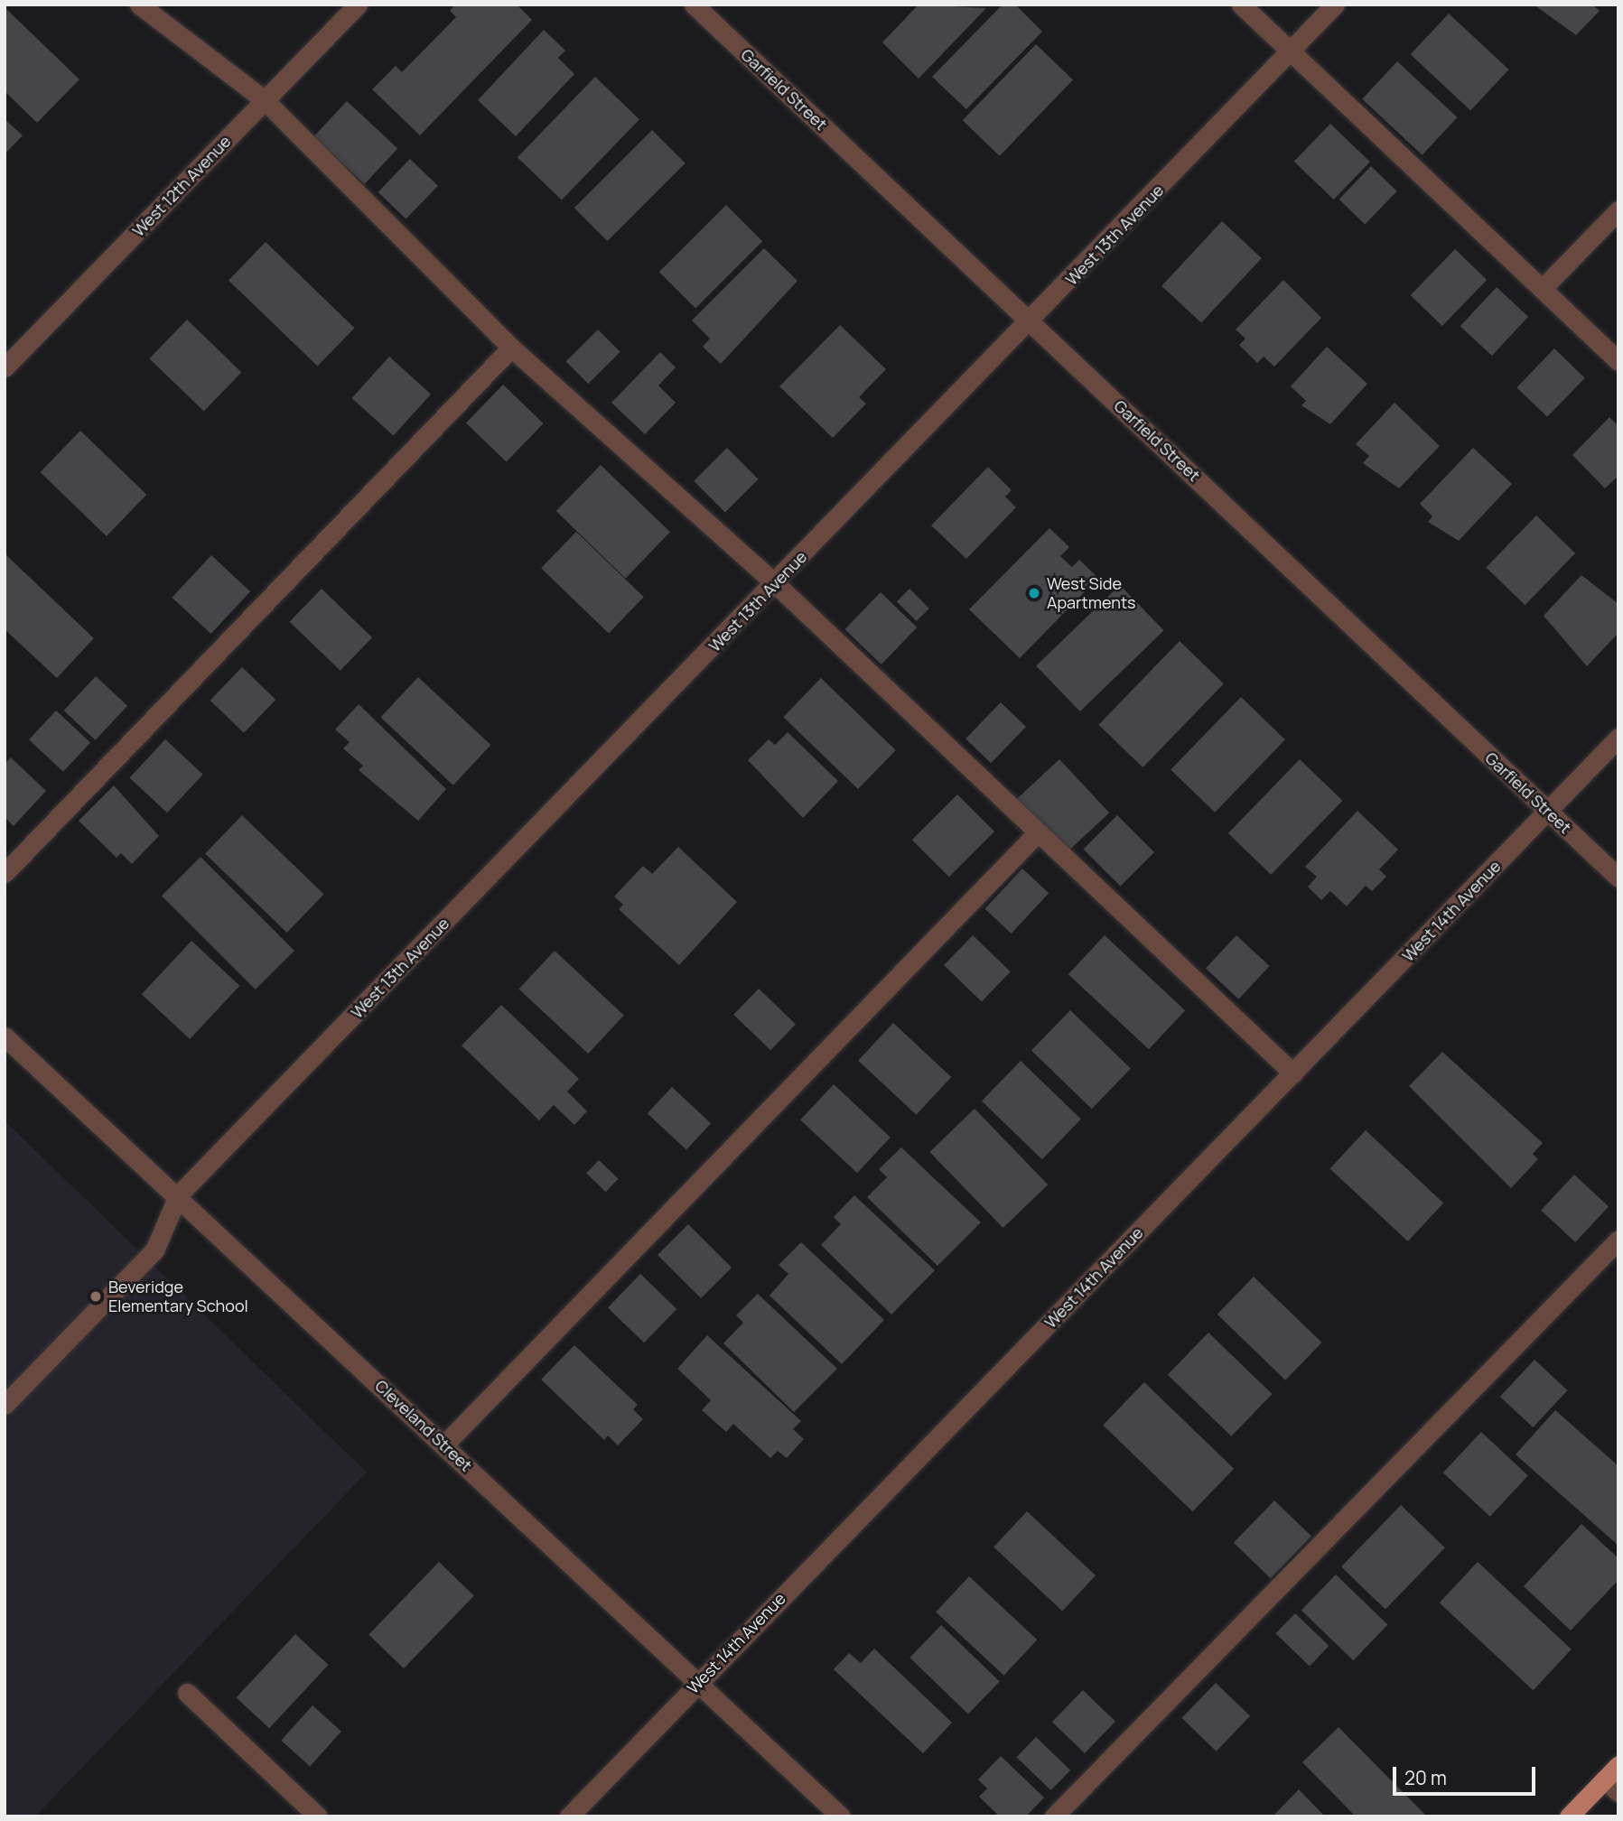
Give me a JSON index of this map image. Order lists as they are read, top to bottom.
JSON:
{
  "streets": {
    "street": [
      "Garfield Street",
      "West 12th Avenue",
      "West 13th Avenue",
      "West 14th Avenue",
      "Cleveland Street"
    ]
  },
  "crossings": [
    ["Garfield Street", "West 13th Avenue"],
    ["Garfield Street", "West 14th Avenue"],
    ["West 13th Avenue", "Cleveland Street"],
    ["West 14th Avenue", "Cleveland Street"]
  ],
  "places": ["West Side Apartments", "Beveridge Elementary School"],
  "scale_bar": "20 m"
}
